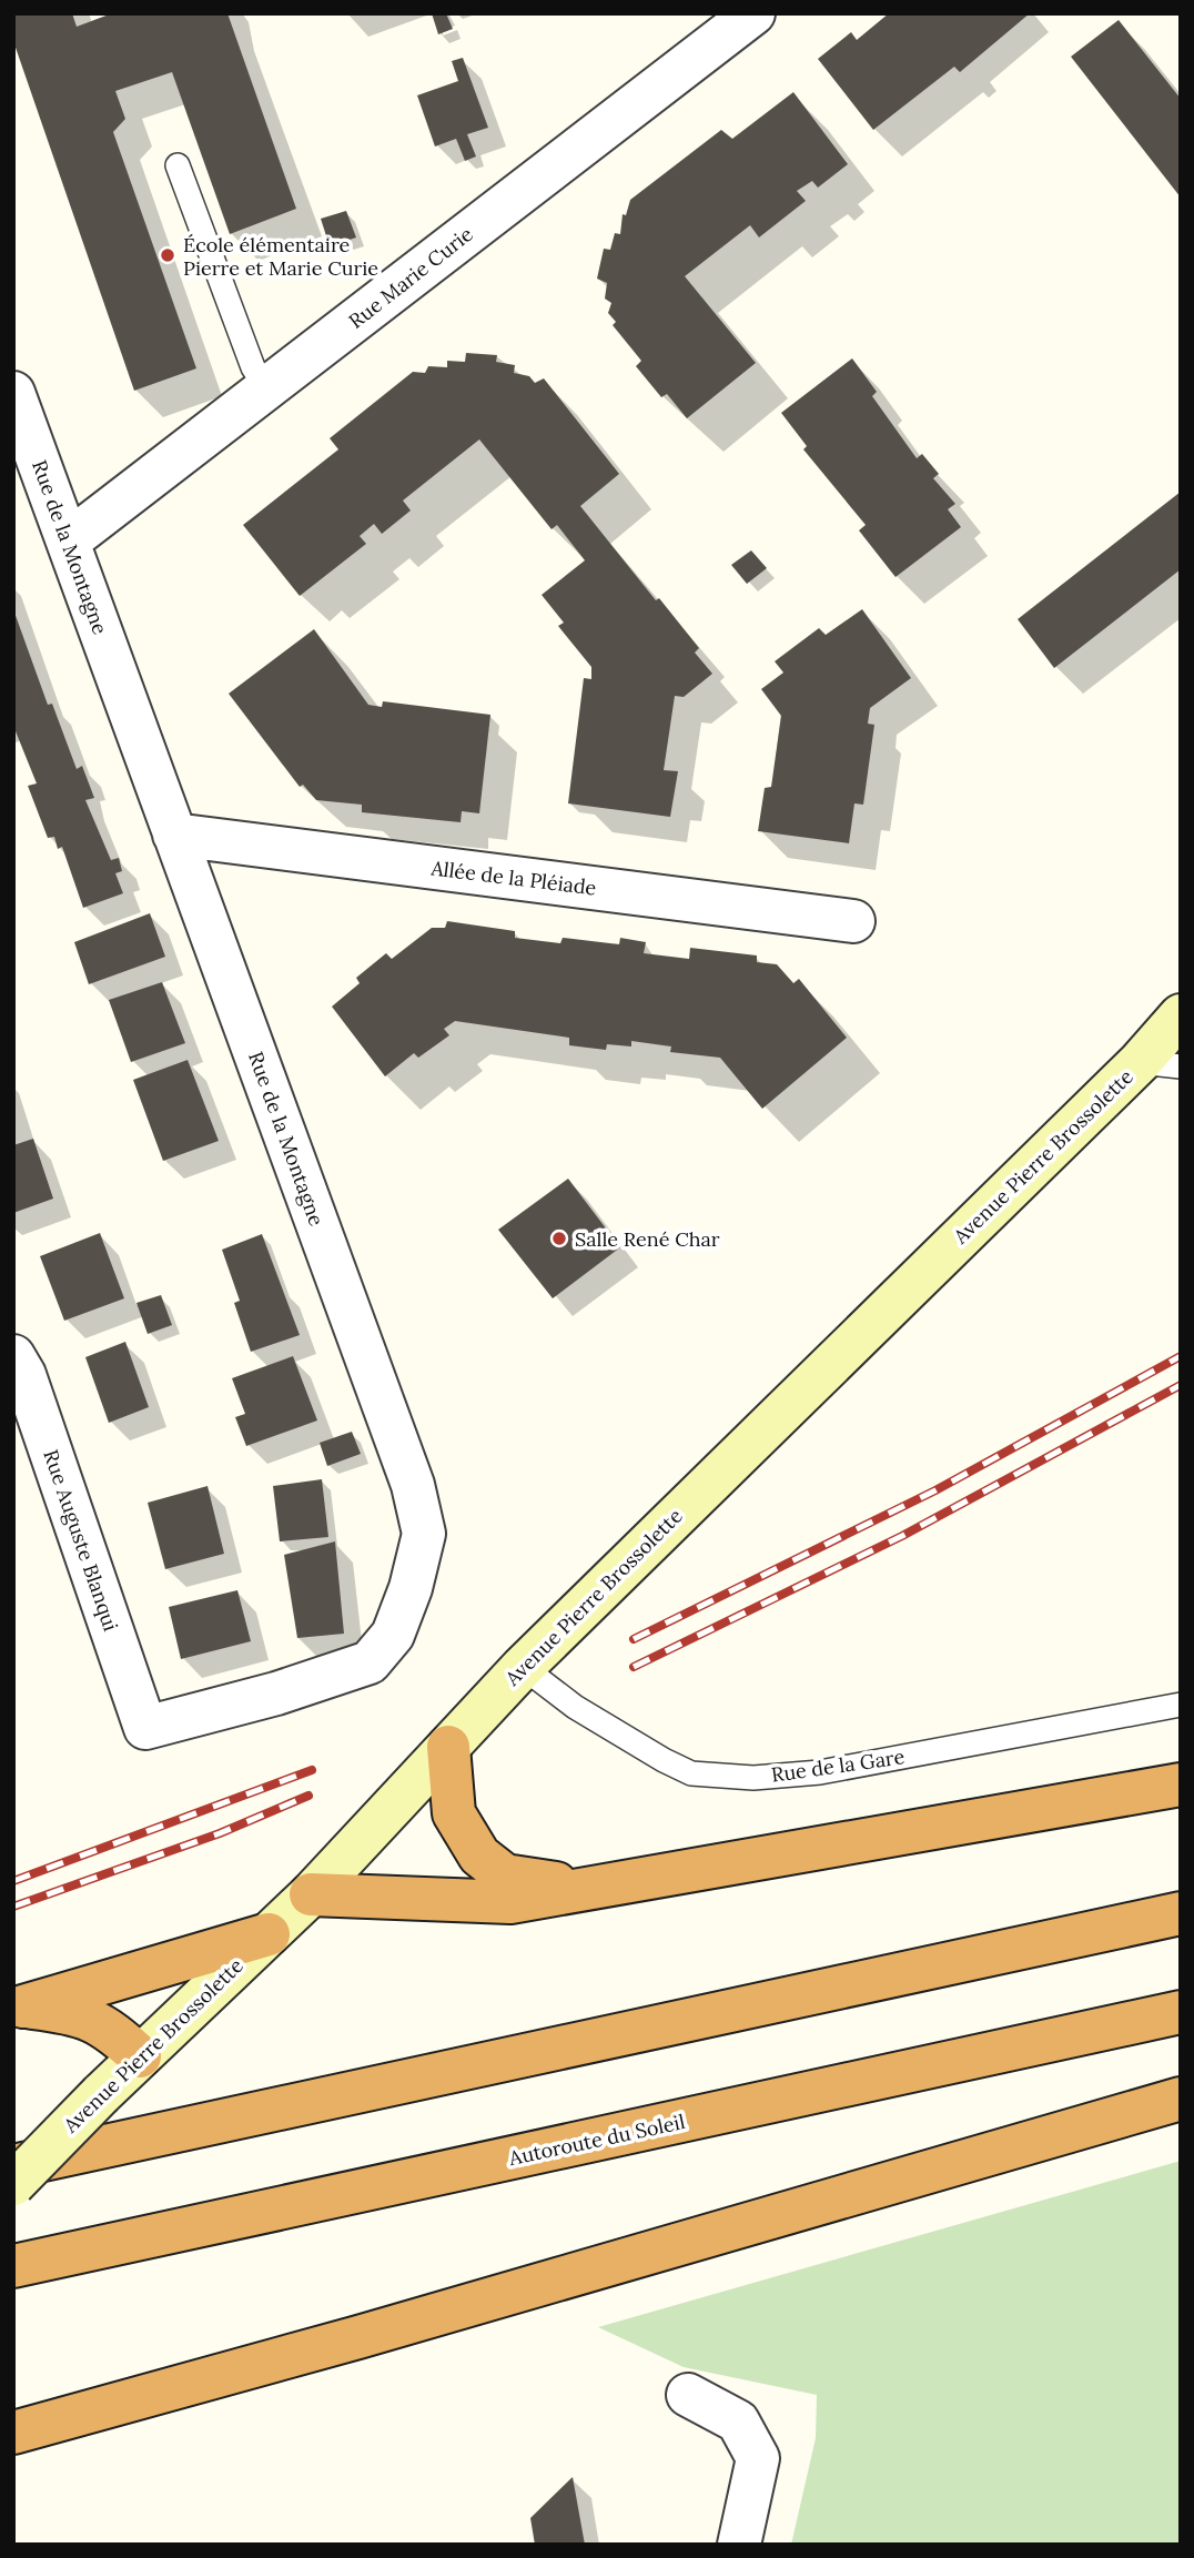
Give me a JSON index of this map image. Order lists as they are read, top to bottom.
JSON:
{
  "streets": {
    "highway": ["Autoroute du Soleil"],
    "main road": ["Avenue Pierre Brossolette"],
    "street": [
      "Rue Marie Curie",
      "Rue de la Montagne",
      "Allée de la Pléiade",
      "Rue Auguste Blanqui"
    ],
    "lane": ["Rue de la Gare"]
  },
  "crossings": [
    ["Rue Marie Curie", "Rue de la Montagne"],
    ["Rue de la Montagne", "Allée de la Pléiade"],
    ["Rue de la Montagne", "Rue Auguste Blanqui"],
    ["Avenue Pierre Brossolette", "Rue de la Gare"]
  ],
  "places": ["École élémentaire Pierre et Marie Curie", "Salle René Char"]
}
